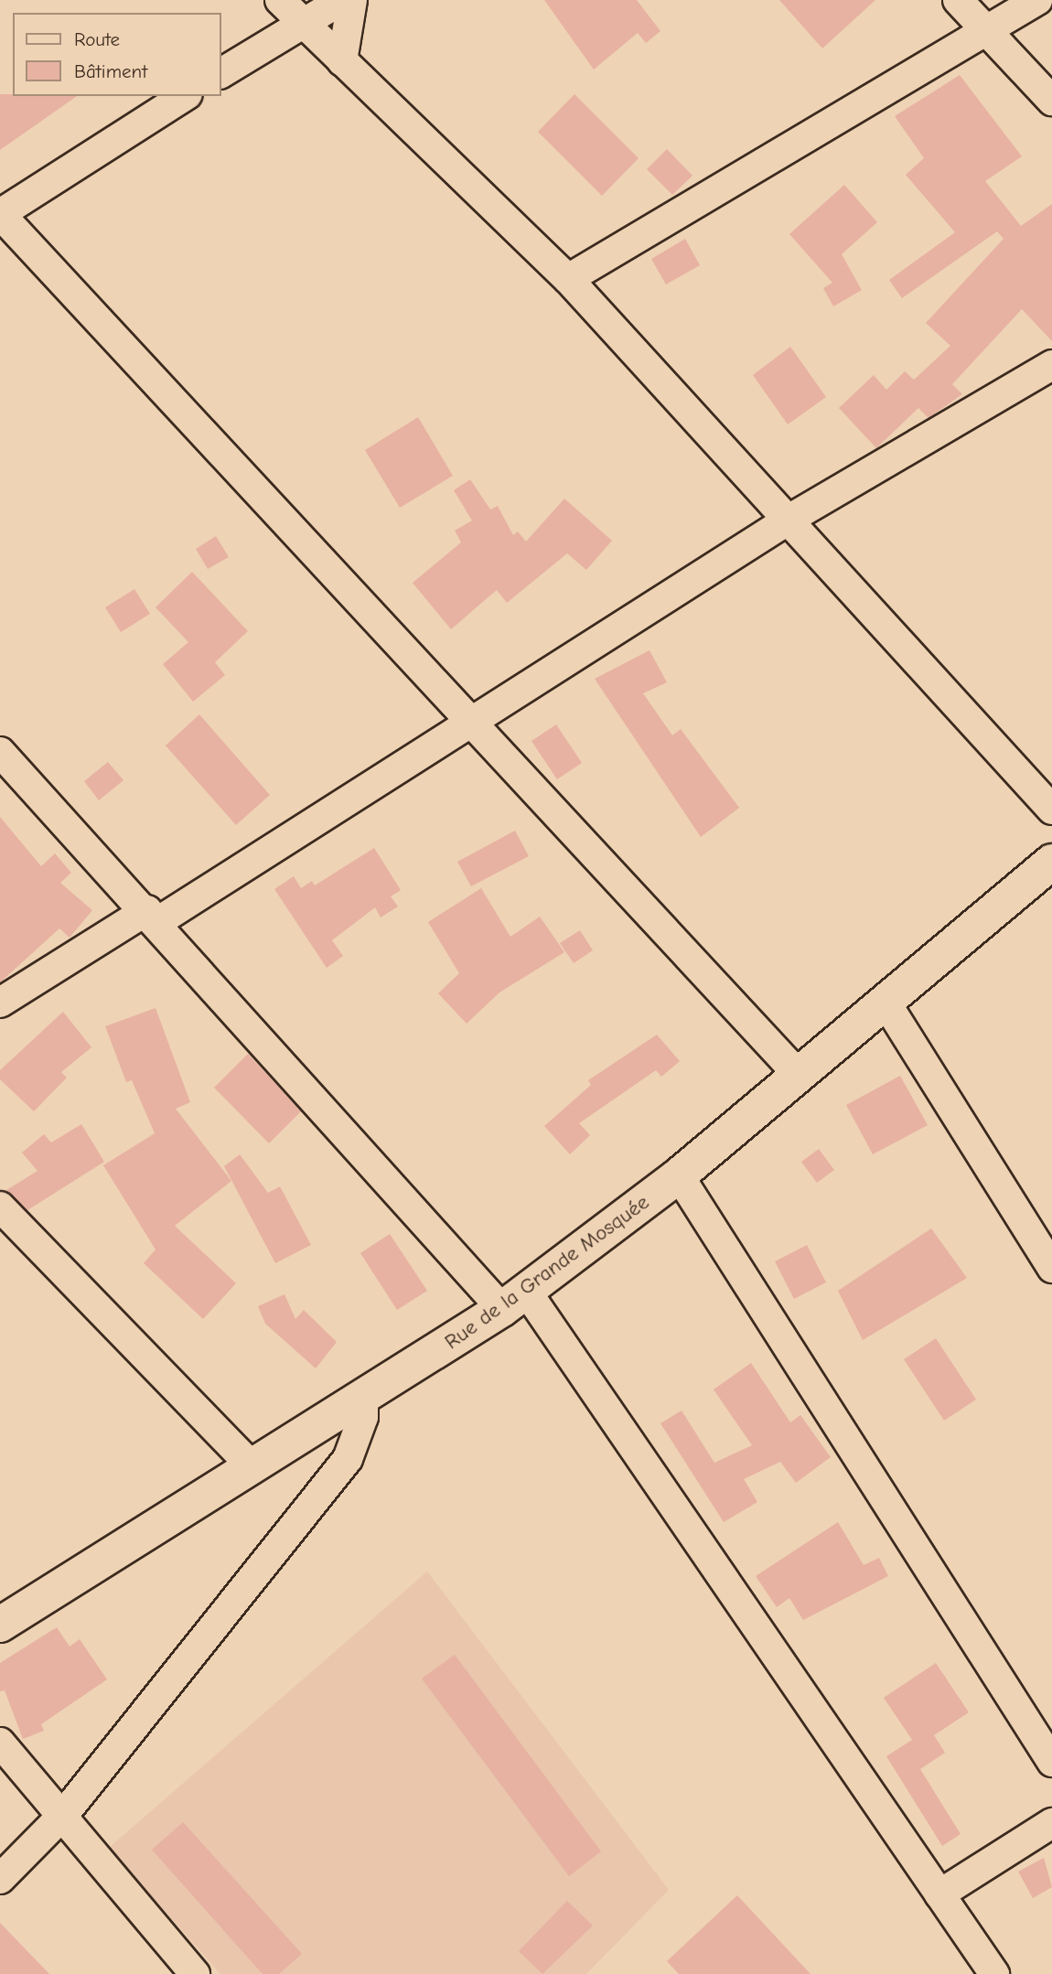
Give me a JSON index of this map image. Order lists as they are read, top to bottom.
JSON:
{
  "streets": {
    "street": ["Rue de la Grande Mosquée"]
  },
  "legend": ["Route", "Bâtiment"]
}
